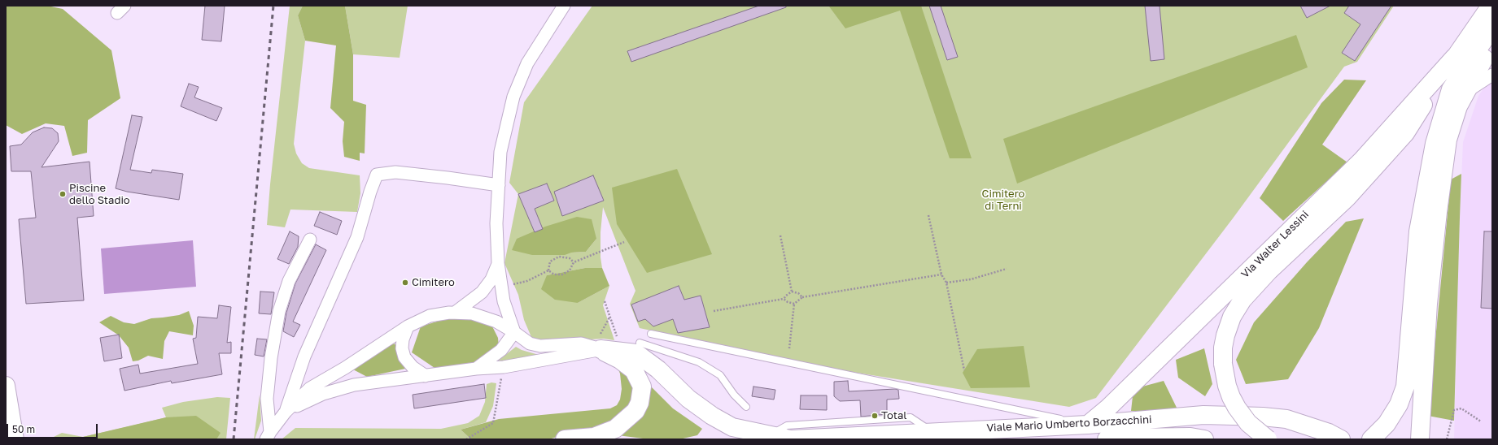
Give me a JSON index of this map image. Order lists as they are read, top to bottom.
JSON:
{
  "streets": {
    "main road": ["Via Walter Lessini", "Viale Mario Umberto Borzacchini"]
  },
  "crossings": [
    ["Via Walter Lessini", "Viale Mario Umberto Borzacchini"]
  ],
  "parks": ["Cimitero di Terni"],
  "places": ["Piscine dello Stadio", "Cimitero", "Total"],
  "scale_bar": "50 m"
}
